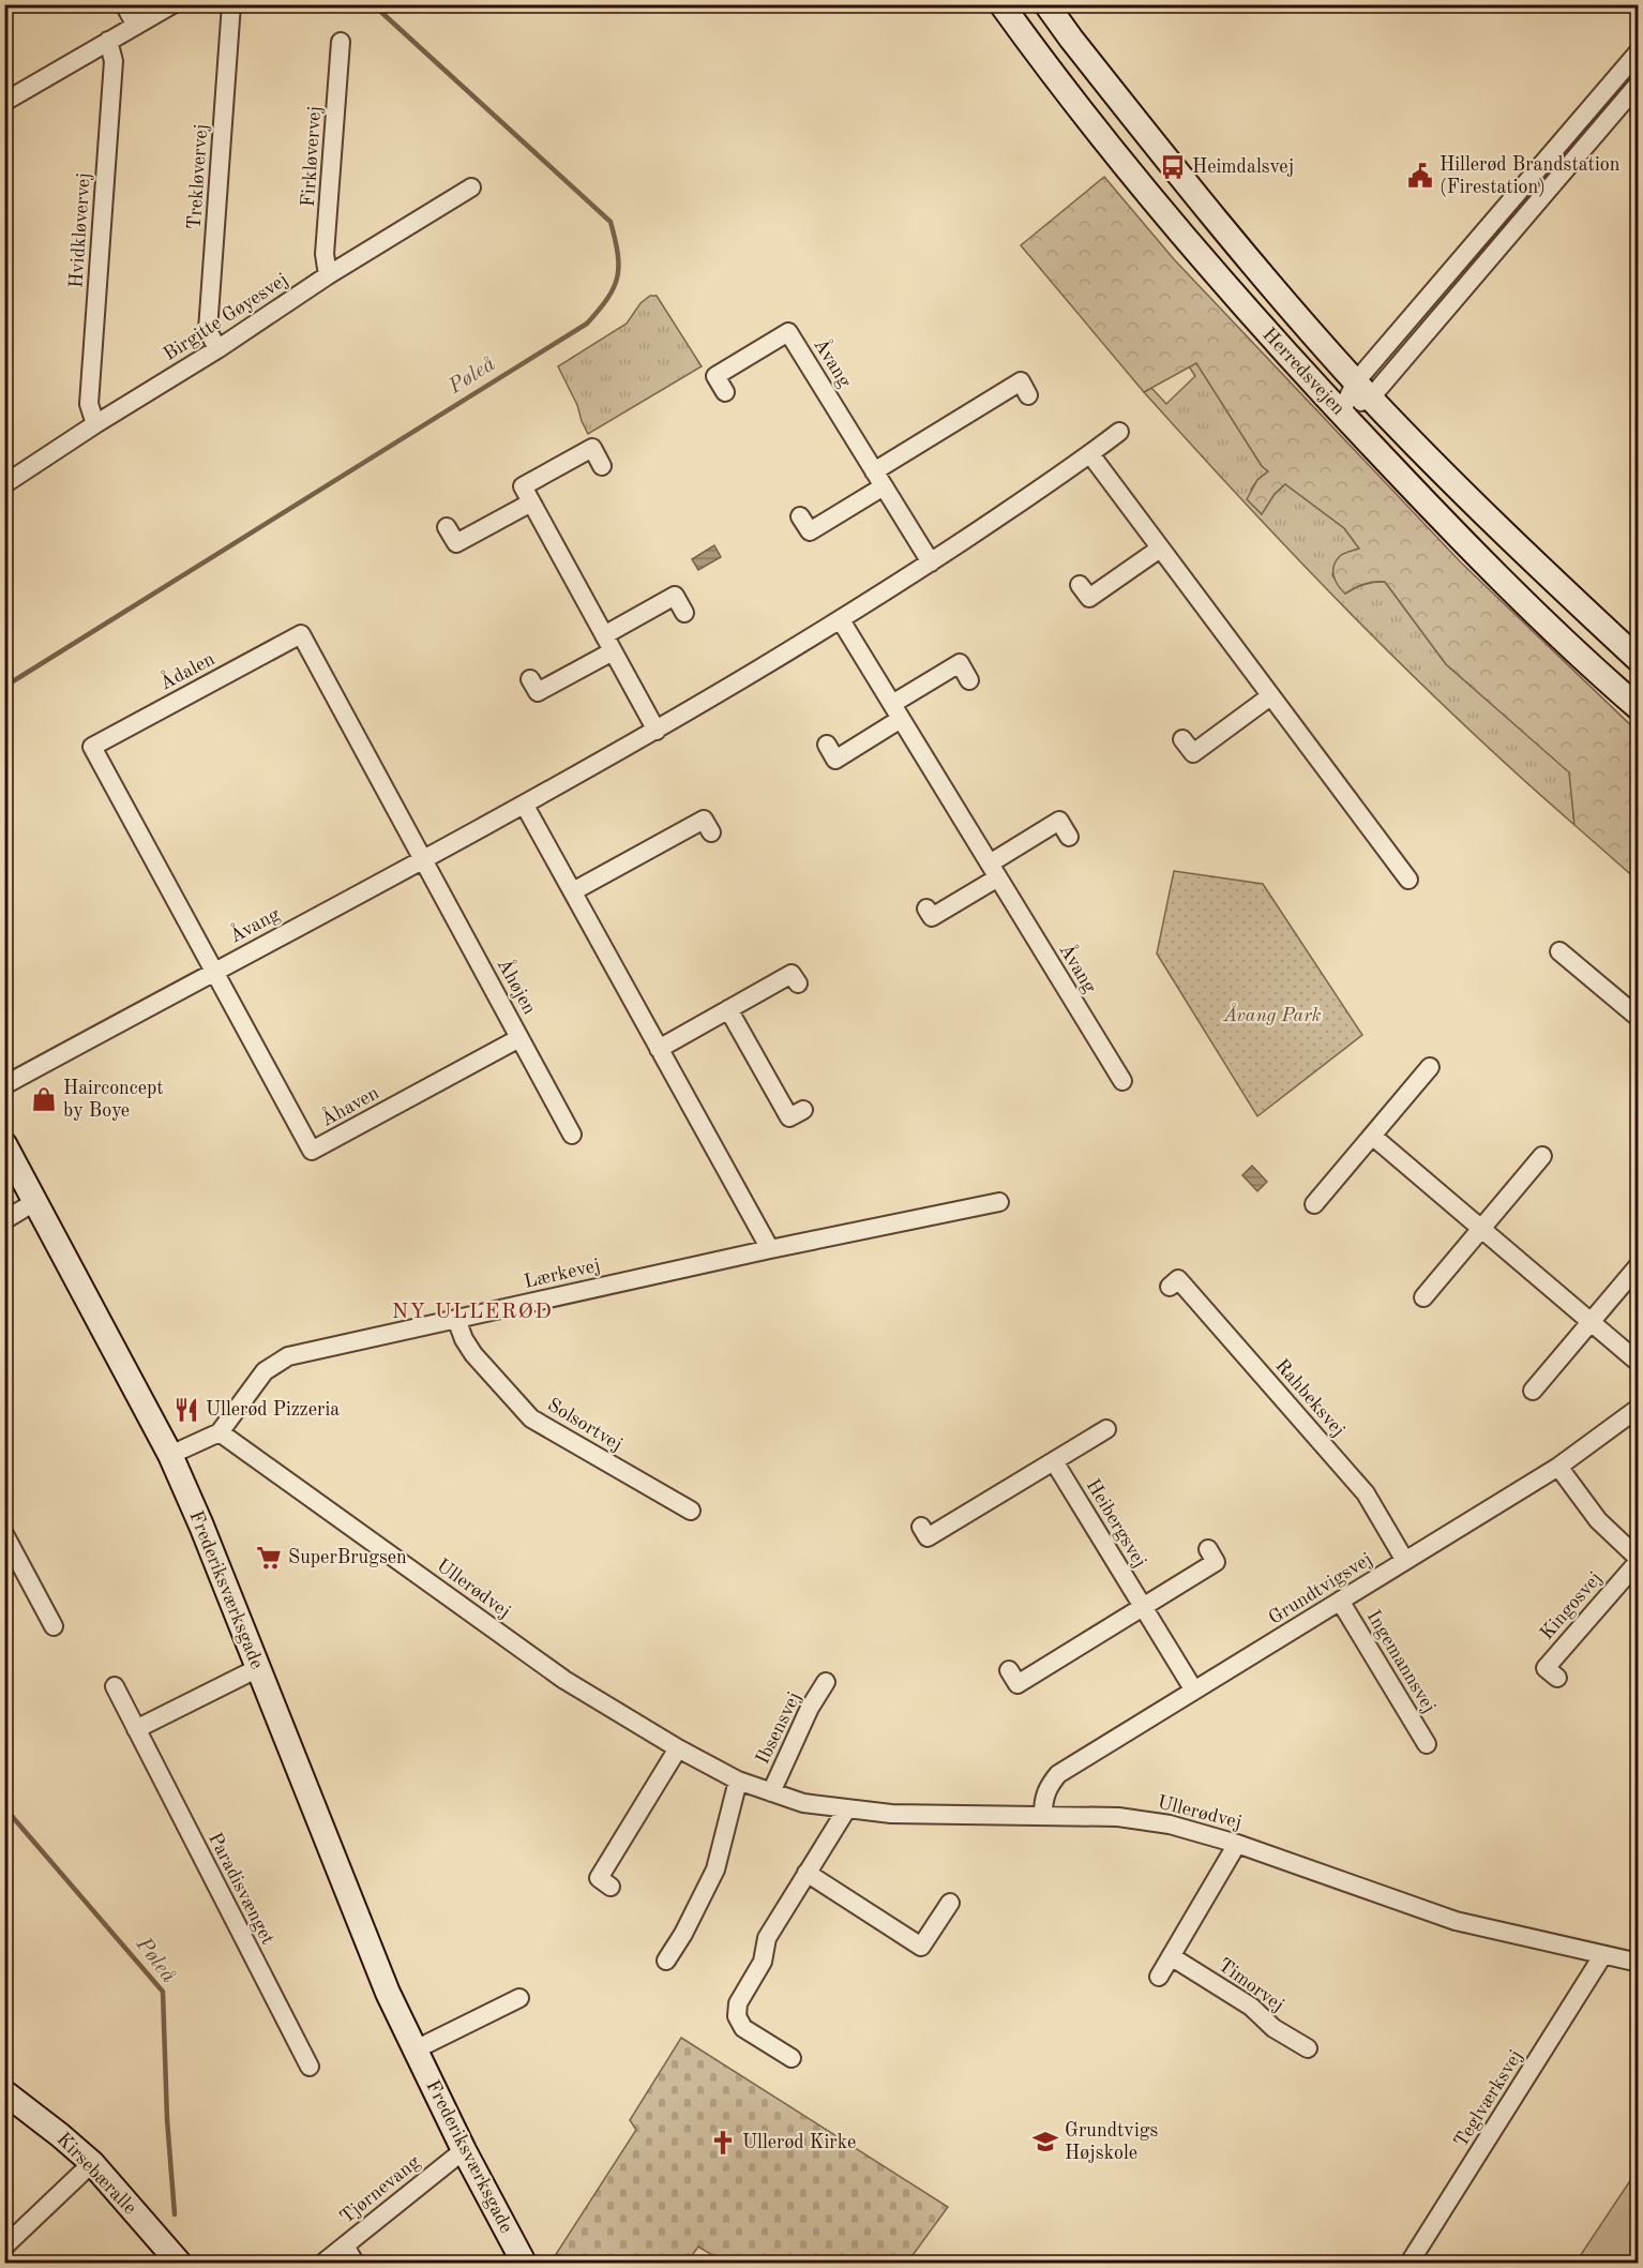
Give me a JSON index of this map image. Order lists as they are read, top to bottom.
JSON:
{
  "streets": {
    "street": [
      "Firkløvervej",
      "Trekløvervej",
      "Hvidkløvervej",
      "Birgitte Gøyesvej",
      "Åvang",
      "Herredsvejen",
      "Ådalen",
      "Åhøjen",
      "Åhaven",
      "Lærkevej",
      "Rahbeksvej",
      "Solsortvej",
      "Heibergsvej",
      "Ullerødvej",
      "Grundtvigsvej",
      "Frederiksværksgade",
      "Kingosvej",
      "Ingemannsvej",
      "Ibsensvej",
      "Paradisvænget",
      "Timorvej",
      "Teglværksvej",
      "Kirsebæralle",
      "Tjørnevang"
    ]
  },
  "crossings": [
    ["Firkløvervej", "Birgitte Gøyesvej"],
    ["Trekløvervej", "Birgitte Gøyesvej"],
    ["Hvidkløvervej", "Birgitte Gøyesvej"],
    ["Åvang", "Ådalen"],
    ["Åvang", "Åhøjen"],
    ["Åvang", "Åhaven"],
    ["Ådalen", "Åhøjen"],
    ["Ådalen", "Åhaven"],
    ["Åhøjen", "Åhaven"],
    ["Lærkevej", "Solsortvej"],
    ["Lærkevej", "Ullerødvej"],
    ["Lærkevej", "Frederiksværksgade"],
    ["Rahbeksvej", "Grundtvigsvej"],
    ["Heibergsvej", "Grundtvigsvej"],
    ["Ullerødvej", "Grundtvigsvej"],
    ["Ullerødvej", "Ibsensvej"],
    ["Ullerødvej", "Teglværksvej"],
    ["Grundtvigsvej", "Kingosvej"],
    ["Grundtvigsvej", "Ingemannsvej"],
    ["Frederiksværksgade", "Tjørnevang"]
  ],
  "districts": ["NY ULLERØD"],
  "water": ["Pøleå"],
  "parks": ["Åvang Park"],
  "places": {
    "bus stop": ["Heimdalsvej"],
    "public building": ["Hillerød Brandstation (Firestation)"],
    "shop": ["Hairconcept by Boye"],
    "restaurant": ["Ullerød Pizzeria"],
    "supermarket": ["SuperBrugsen"],
    "school or university": ["Grundtvigs Højskole"],
    "church": ["Ullerød Kirke"]
  }
}
